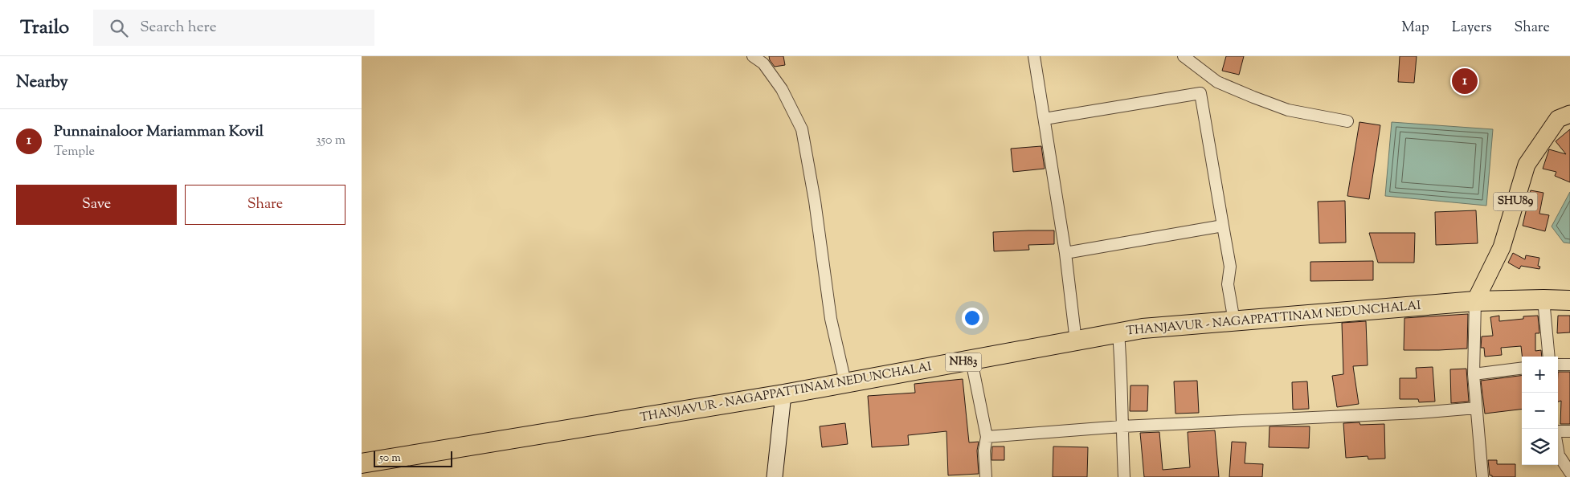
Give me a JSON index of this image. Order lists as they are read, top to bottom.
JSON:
{
  "streets": {
    "highway": ["THANJAVUR - NAGAPPATTINAM NEDUNCHALAI", "NH83"],
    "main road": ["SHU89"]
  },
  "crossings": [
    ["SHU89", "THANJAVUR - NAGAPPATTINAM NEDUNCHALAI"]
  ],
  "scale_bar": "50 m",
  "page": {
    "header": "Trailo",
    "search": "Search here",
    "nav": ["Map", "Layers", "Share"],
    "heading": "Nearby",
    "pins": "1",
    "list": [
      {
        "mark": "1",
        "name": "Punnainaloor Mariamman Kovil",
        "note": "Temple",
        "value": "350 m"
      }
    ],
    "buttons": ["Save", "Share"],
    "map_buttons": ["+", "−"],
    "scale": "50 m"
  }
}
